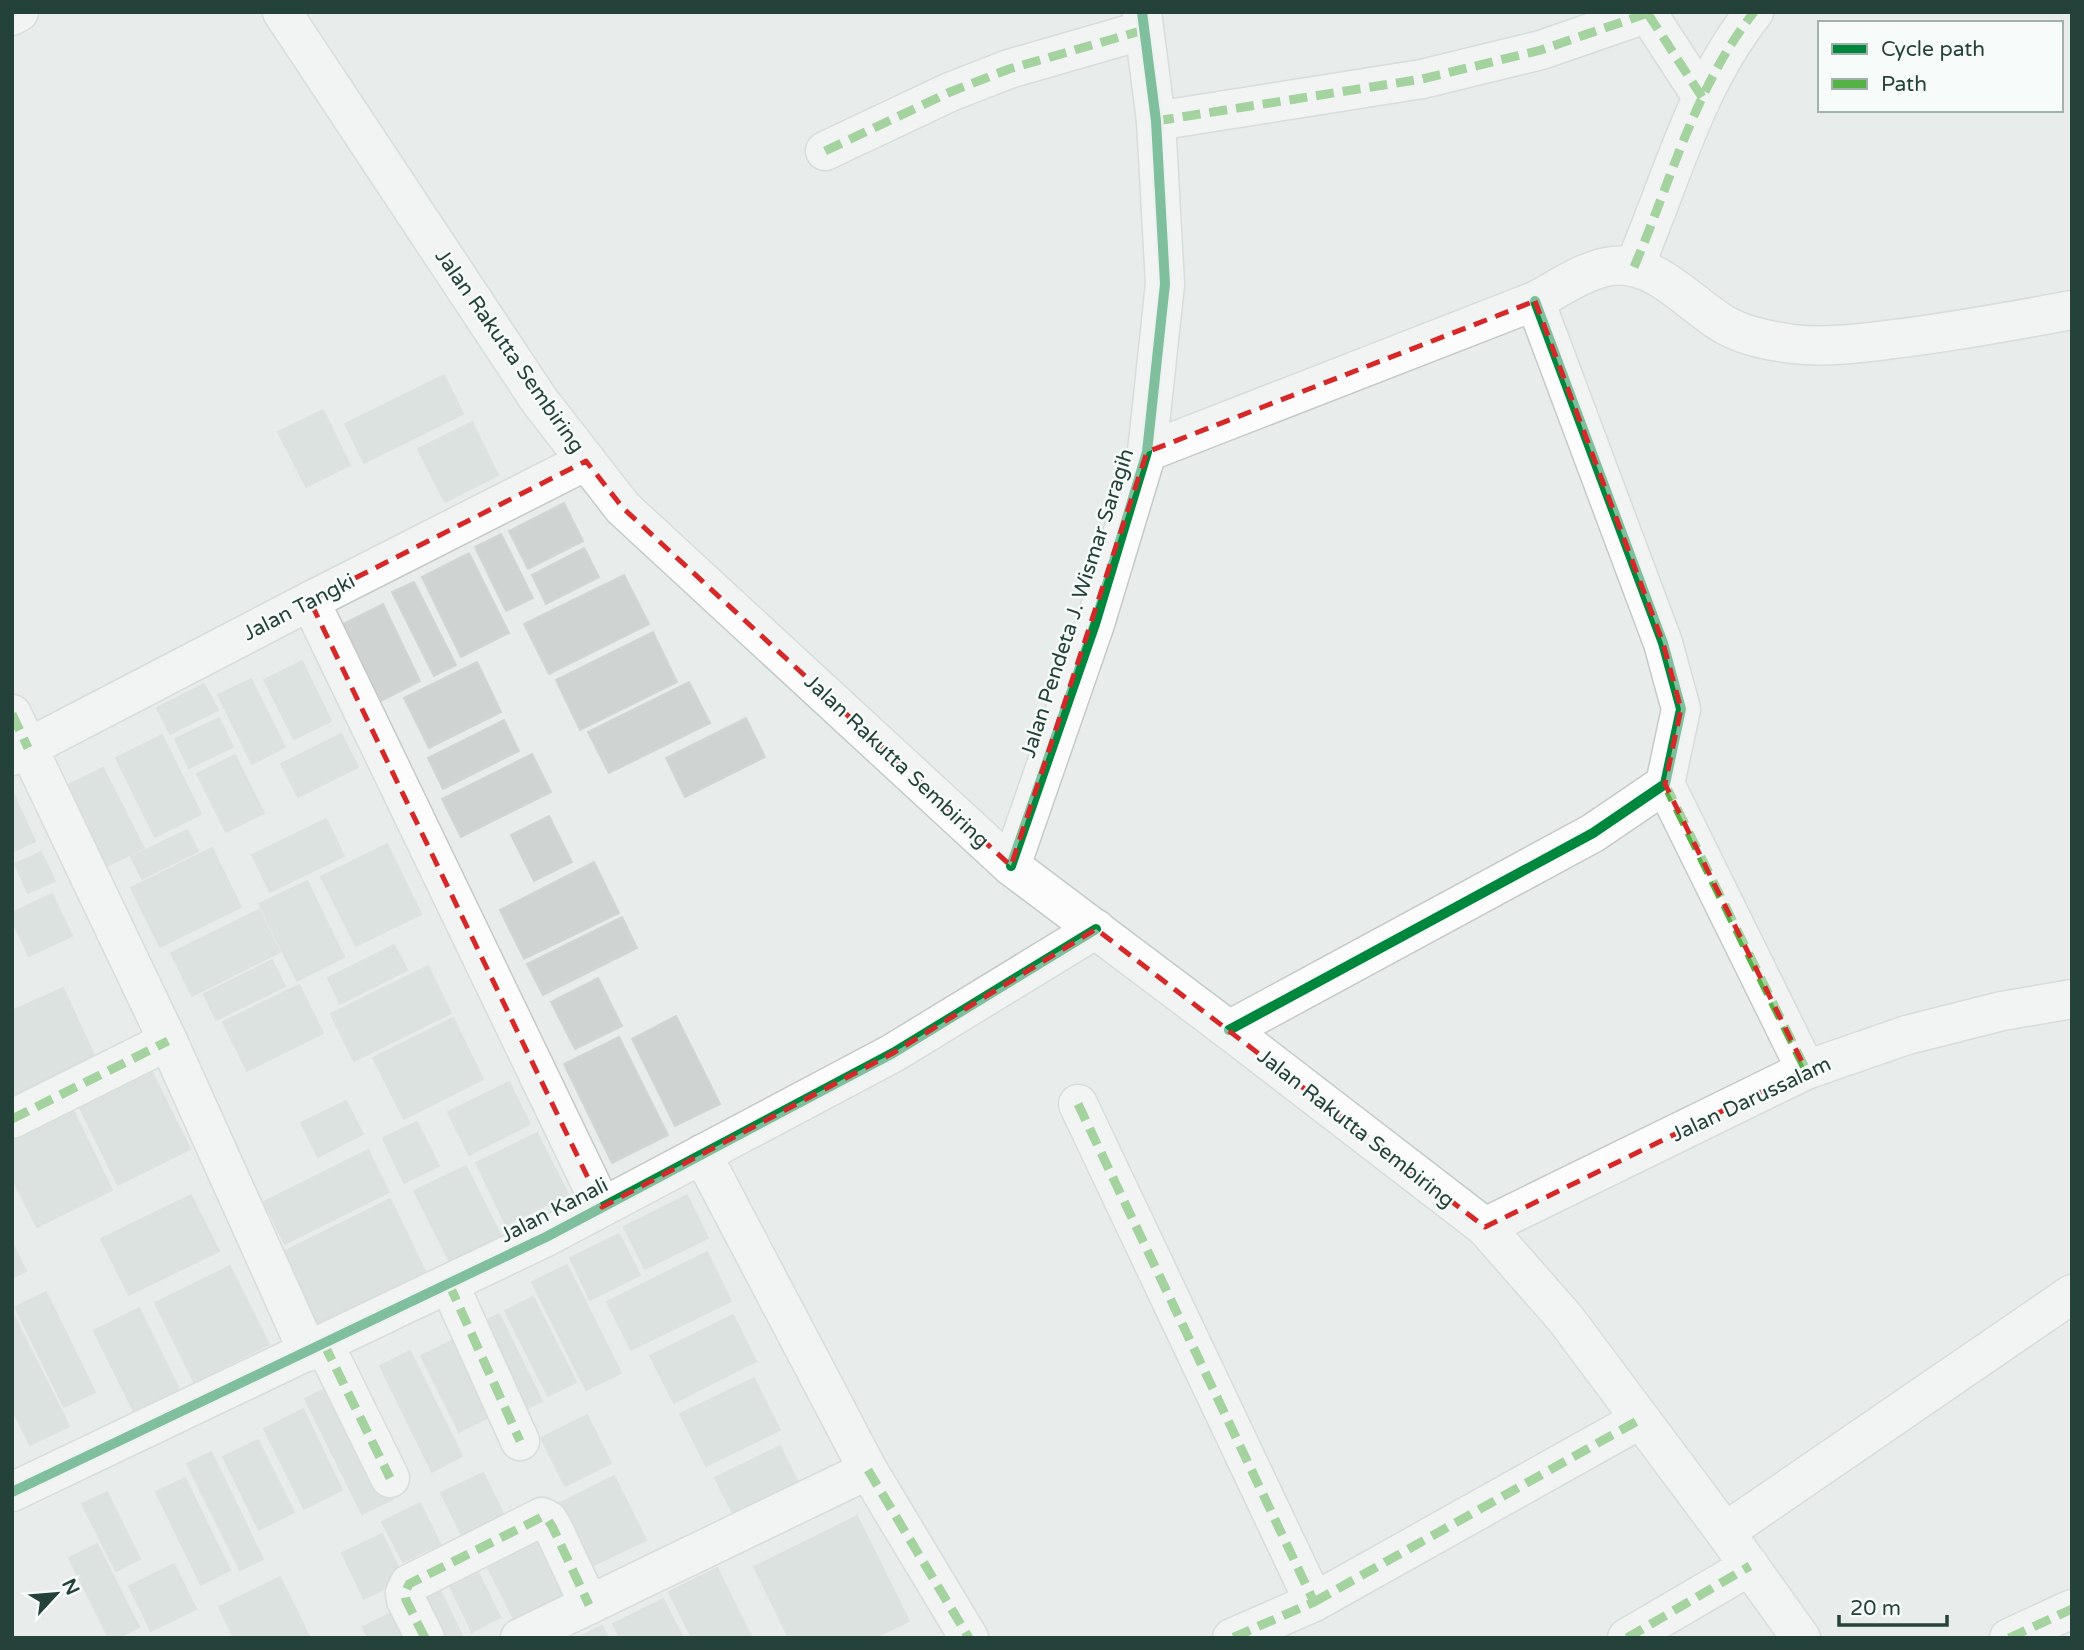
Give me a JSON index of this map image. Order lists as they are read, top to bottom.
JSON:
{
  "streets": {
    "street": [
      "Jalan Rakutta Sembiring",
      "Jalan Pendeta J. Wismar Saragih",
      "Jalan Tangki",
      "Jalan Darussalam",
      "Jalan Kanali"
    ]
  },
  "crossings": [
    ["Jalan Rakutta Sembiring", "Jalan Pendeta J. Wismar Saragih"],
    ["Jalan Rakutta Sembiring", "Jalan Tangki"],
    ["Jalan Rakutta Sembiring", "Jalan Darussalam"],
    ["Jalan Rakutta Sembiring", "Jalan Kanali"]
  ],
  "legend": ["Cycle path", "Path"],
  "scale_bar": "20 m",
  "north": "top right"
}
